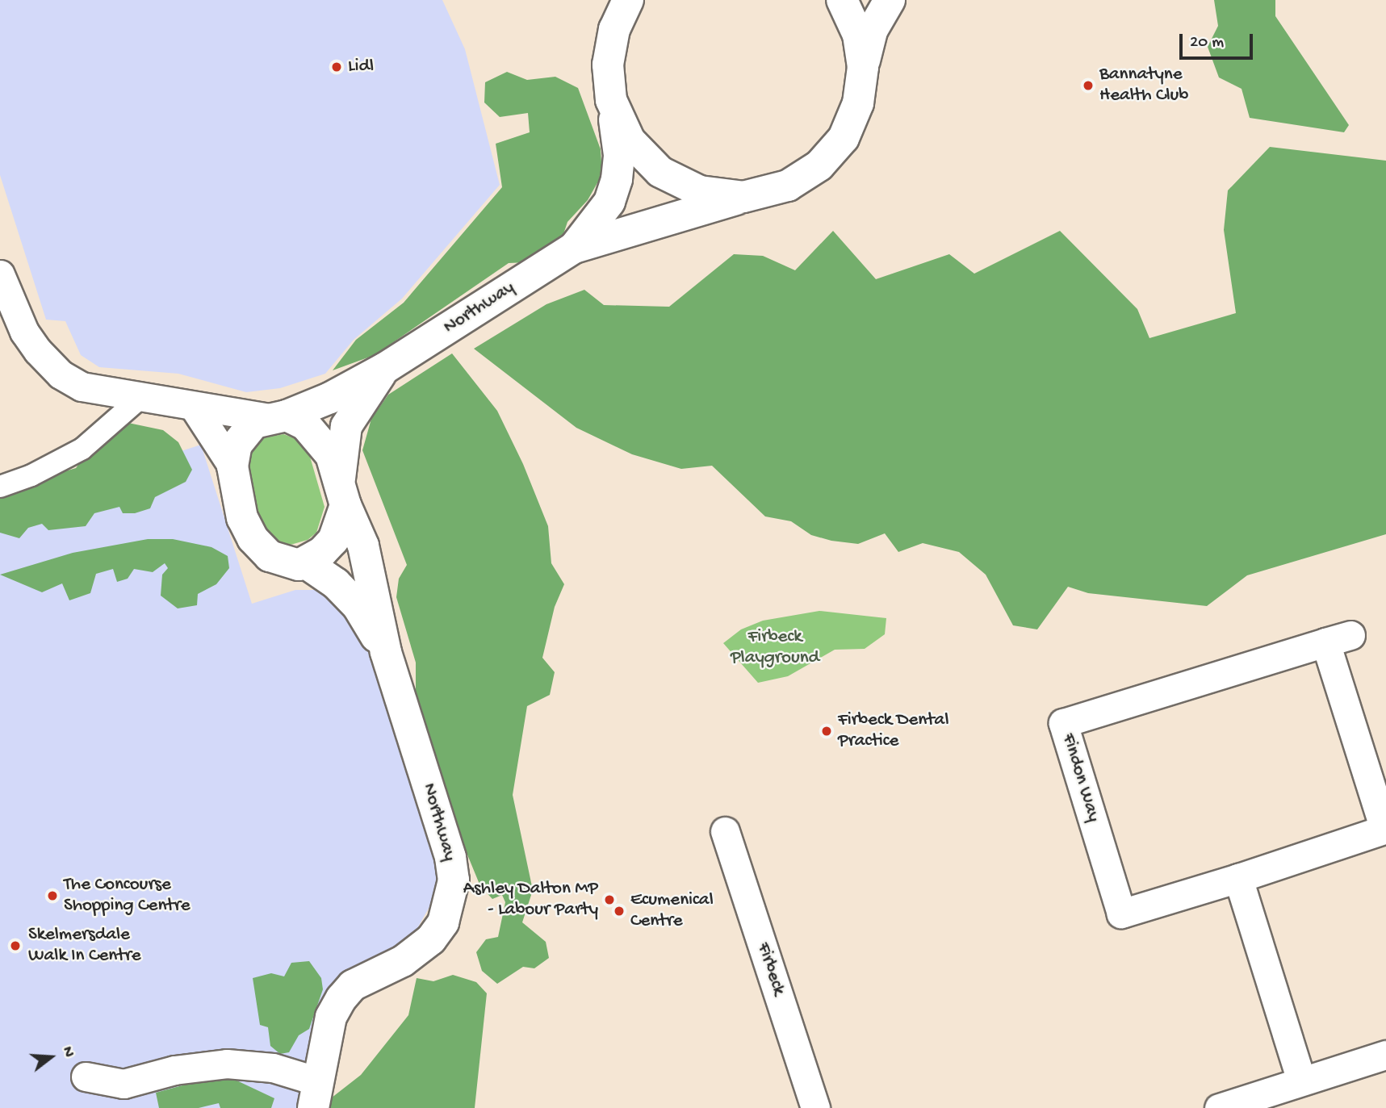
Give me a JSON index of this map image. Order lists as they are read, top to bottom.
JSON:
{
  "streets": {
    "street": ["Northway", "Findon Way", "Firbeck"]
  },
  "parks": ["Firbeck Playground"],
  "places": [
    "Lidl",
    "Bannatyne Health Club",
    "Firbeck Dental Practice",
    "The Concourse Shopping Centre",
    "Ashley Dalton MP - Labour Party",
    "Ecumenical Centre",
    "Skelmersdale Walk In Centre"
  ],
  "scale_bar": "20 m",
  "north": "right"
}
